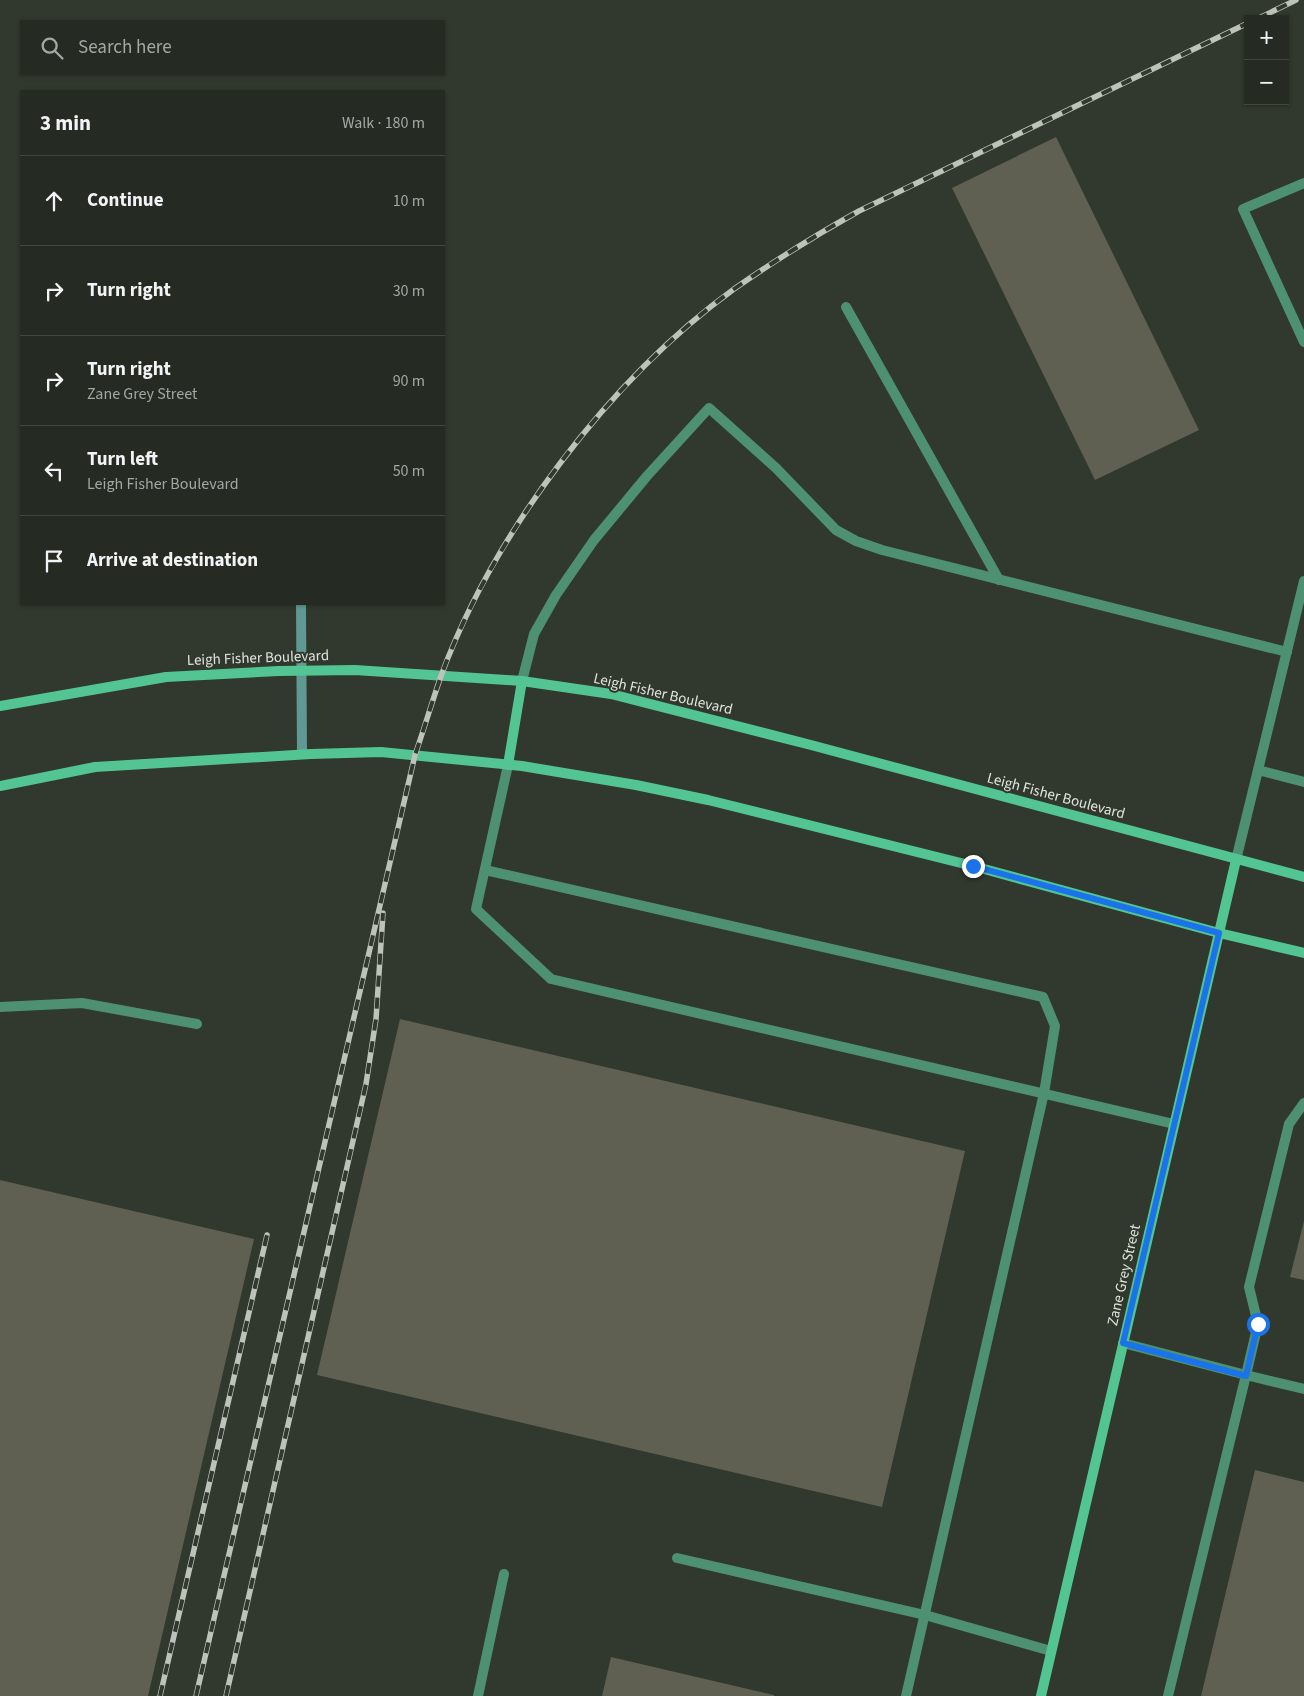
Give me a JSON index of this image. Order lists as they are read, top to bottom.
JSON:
{
  "streets": {
    "street": ["Leigh Fisher Boulevard", "Zane Grey Street"]
  },
  "crossings": [
    ["Leigh Fisher Boulevard", "Zane Grey Street"]
  ],
  "page": {
    "map_buttons": ["+", "−"],
    "search": "Search here",
    "heading": ["3 min", "Walk · 180 m"],
    "list": [
      ["Continue", "10 m"],
      ["Turn right", "30 m"],
      ["Turn right", "Zane Grey Street", "90 m"],
      ["Turn left", "Leigh Fisher Boulevard", "50 m"],
      "Arrive at destination"
    ]
  }
}
